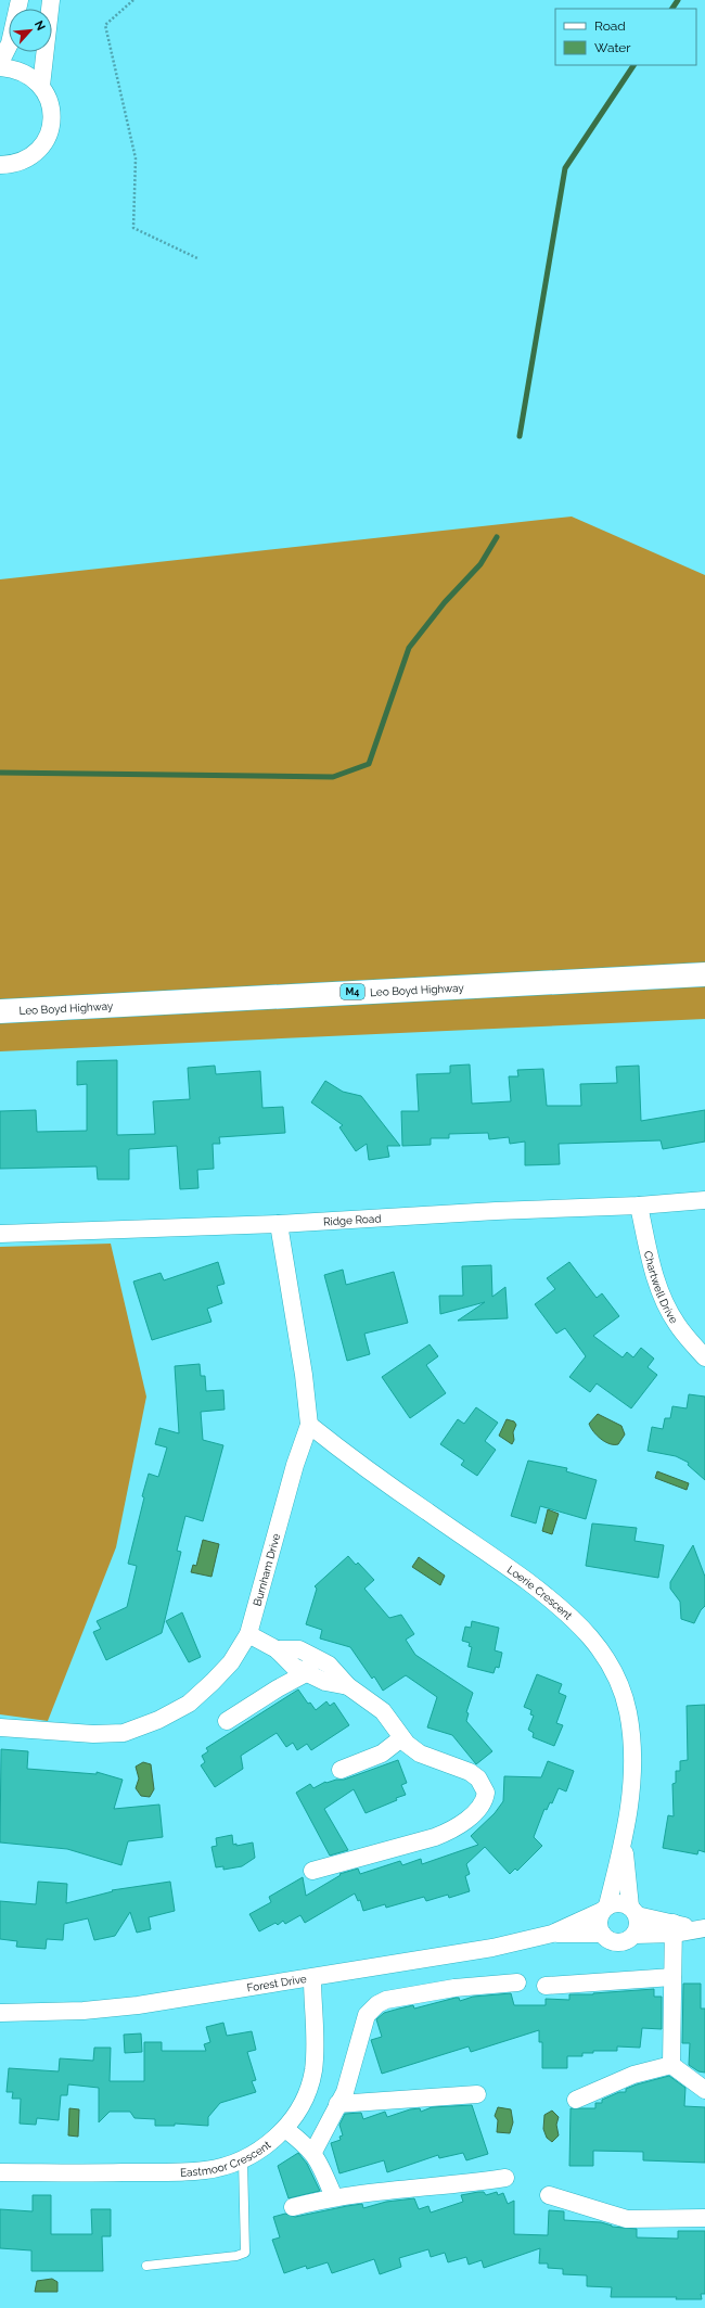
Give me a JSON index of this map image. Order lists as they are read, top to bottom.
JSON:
{
  "streets": {
    "highway": ["Leo Boyd Highway", "M4"],
    "street": [
      "Ridge Road",
      "Chartwell Drive",
      "Burnham Drive",
      "Loerie Crescent",
      "Forest Drive",
      "Eastmoor Crescent"
    ]
  },
  "crossings": [
    ["Ridge Road", "Chartwell Drive"],
    ["Ridge Road", "Burnham Drive"],
    ["Burnham Drive", "Loerie Crescent"],
    ["Loerie Crescent", "Forest Drive"],
    ["Forest Drive", "Eastmoor Crescent"]
  ],
  "legend": ["Road", "Water"],
  "north": "top right"
}
